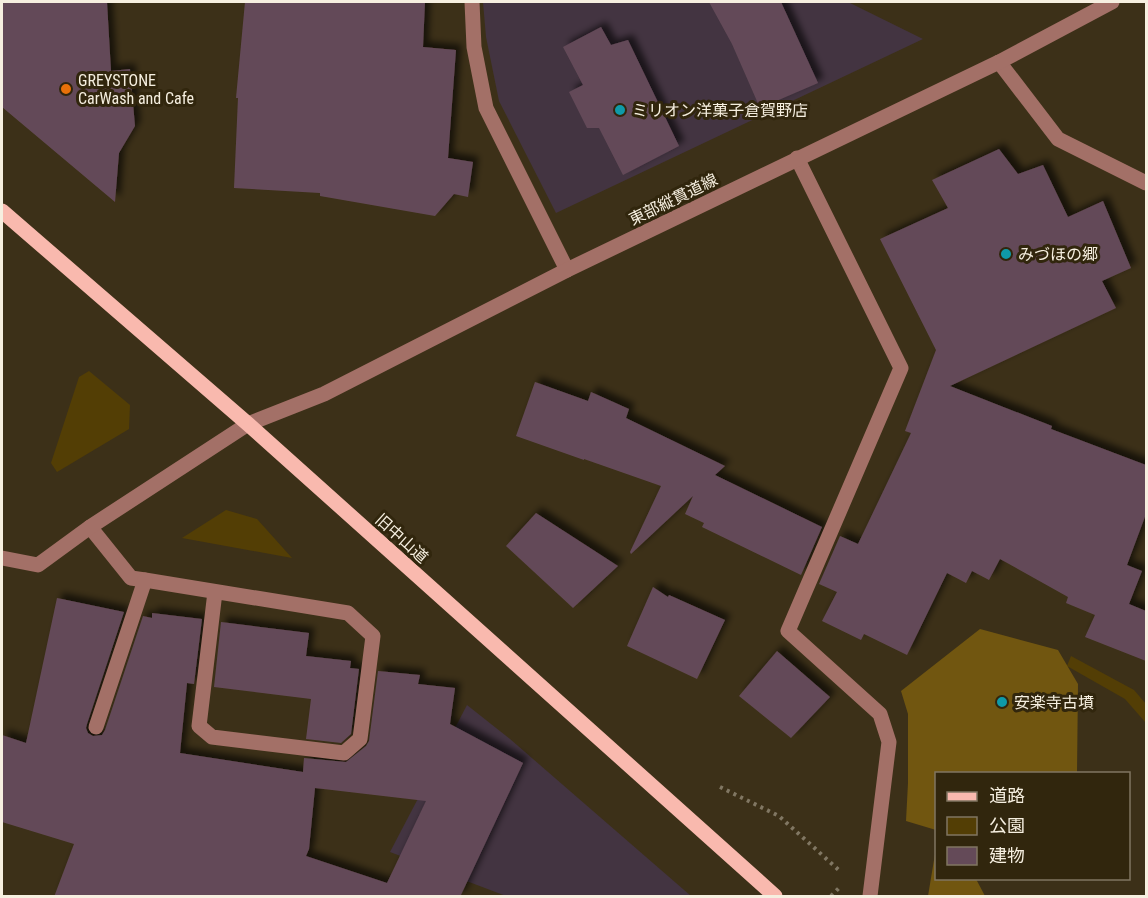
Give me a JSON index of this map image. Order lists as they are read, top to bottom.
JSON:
{
  "streets": {
    "main road": ["旧中山道"],
    "street": ["東部縦貫道線"]
  },
  "crossings": [
    ["東部縦貫道線", "旧中山道"]
  ],
  "places": [
    "GREYSTONE CarWash and Cafe",
    "ミリオン洋菓子倉賀野店",
    "みづほの郷",
    "安楽寺古墳"
  ],
  "legend": ["道路", "公園", "建物"]
}
